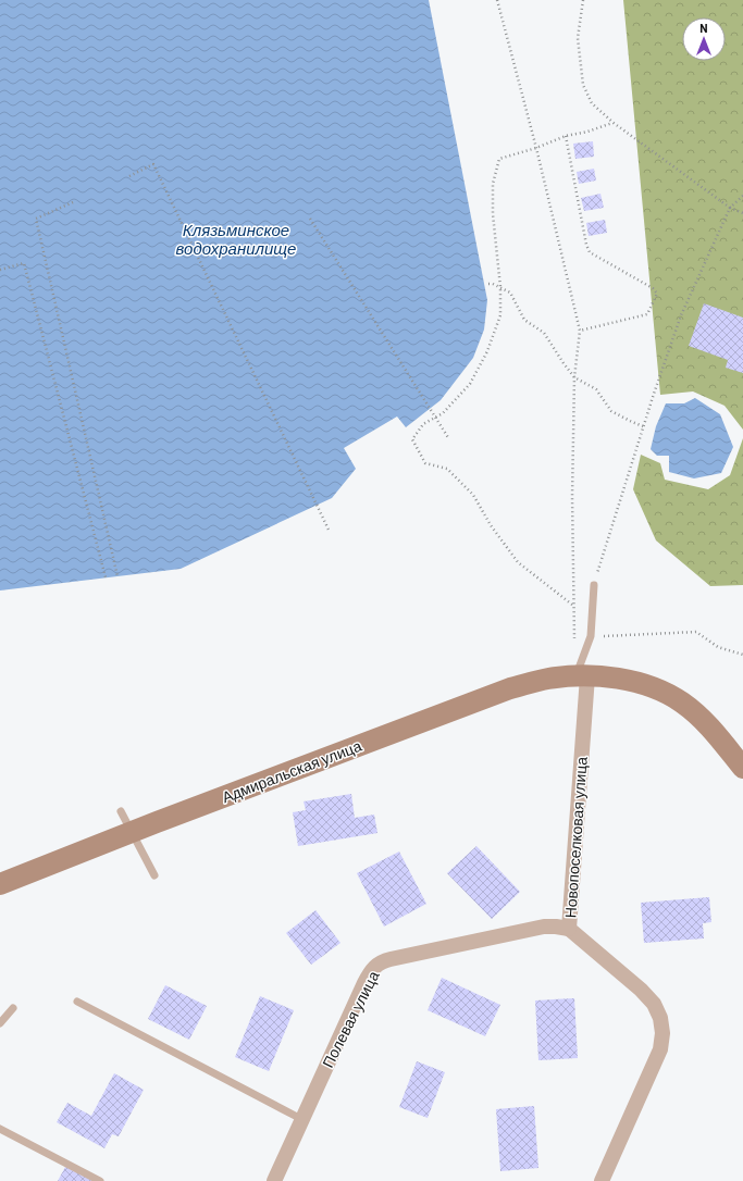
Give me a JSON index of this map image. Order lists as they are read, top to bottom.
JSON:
{
  "streets": {
    "street": ["Адмиральская улица", "Новопоселковая улица", "Полевая улица"]
  },
  "crossings": [
    ["Адмиральская улица", "Новопоселковая улица"],
    ["Новопоселковая улица", "Полевая улица"]
  ],
  "water": ["Клязьминское водохранилище"],
  "north": "top"
}
